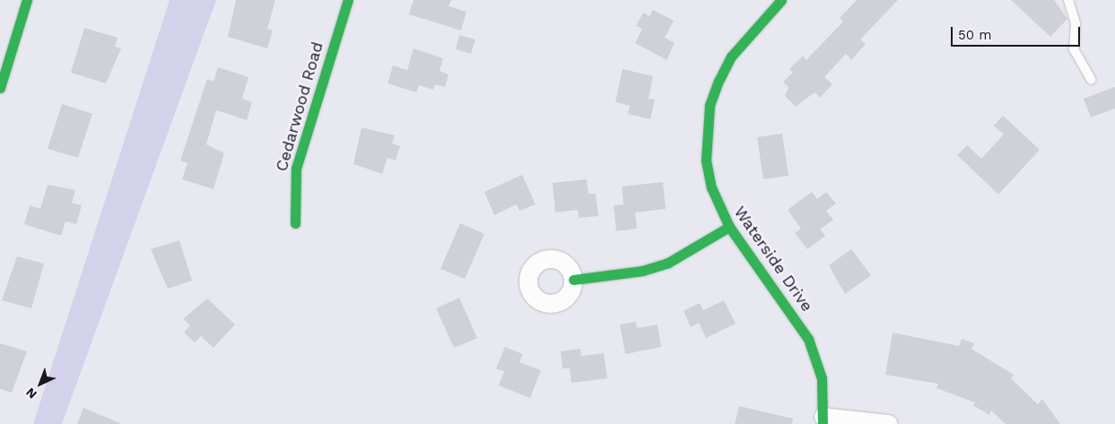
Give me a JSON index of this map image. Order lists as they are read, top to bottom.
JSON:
{
  "streets": {
    "street": ["Cedarwood Road", "Waterside Drive"]
  },
  "scale_bar": "50 m",
  "north": "bottom left"
}
